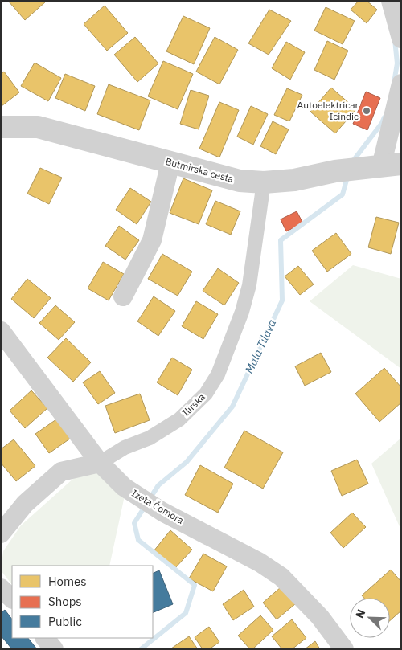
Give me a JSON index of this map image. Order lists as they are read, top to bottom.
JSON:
{
  "streets": {
    "street": ["Butmirska cesta", "Ilirska", "Izeta Čomora"]
  },
  "crossings": [
    ["Butmirska cesta", "Ilirska"],
    ["Ilirska", "Izeta Čomora"]
  ],
  "water": ["Mala Tilava"],
  "places": ["Autoelektricar Icindic"],
  "legend": ["Homes", "Shops", "Public"],
  "north": "top left"
}
